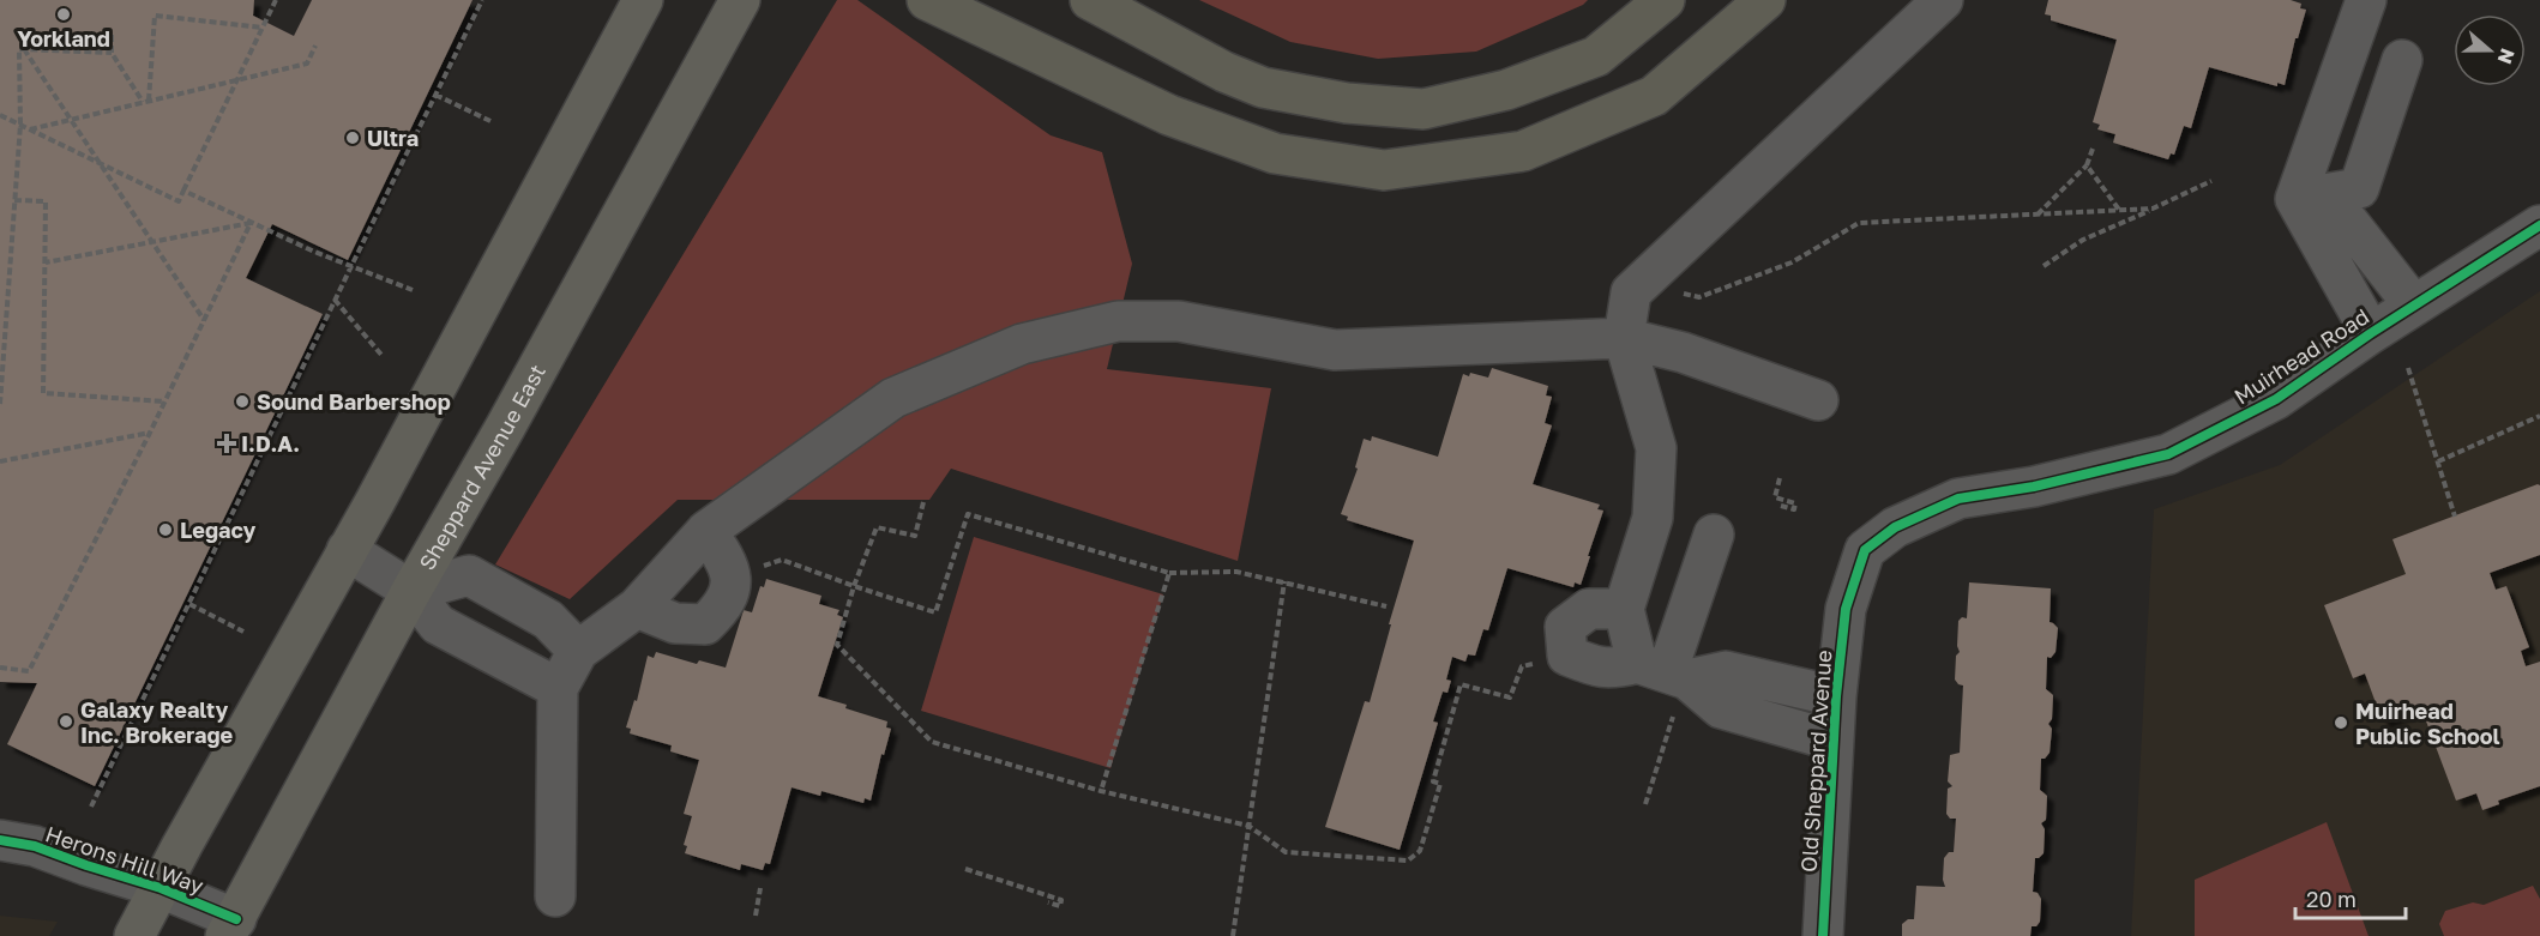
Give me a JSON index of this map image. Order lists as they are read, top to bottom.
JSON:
{
  "streets": {
    "main road": ["Sheppard Avenue East"],
    "street": ["Muirhead Road", "Old Sheppard Avenue", "Herons Hill Way"]
  },
  "crossings": [
    ["Muirhead Road", "Old Sheppard Avenue"],
    ["Sheppard Avenue East", "Herons Hill Way"]
  ],
  "places": {
    "other": [
      "Yorkland",
      "Ultra",
      "Sound Barbershop",
      "Legacy",
      "Galaxy Realty Inc. Brokerage",
      "Muirhead Public School"
    ],
    "health": ["I.D.A."]
  },
  "scale_bar": "20 m",
  "north": "right"
}
